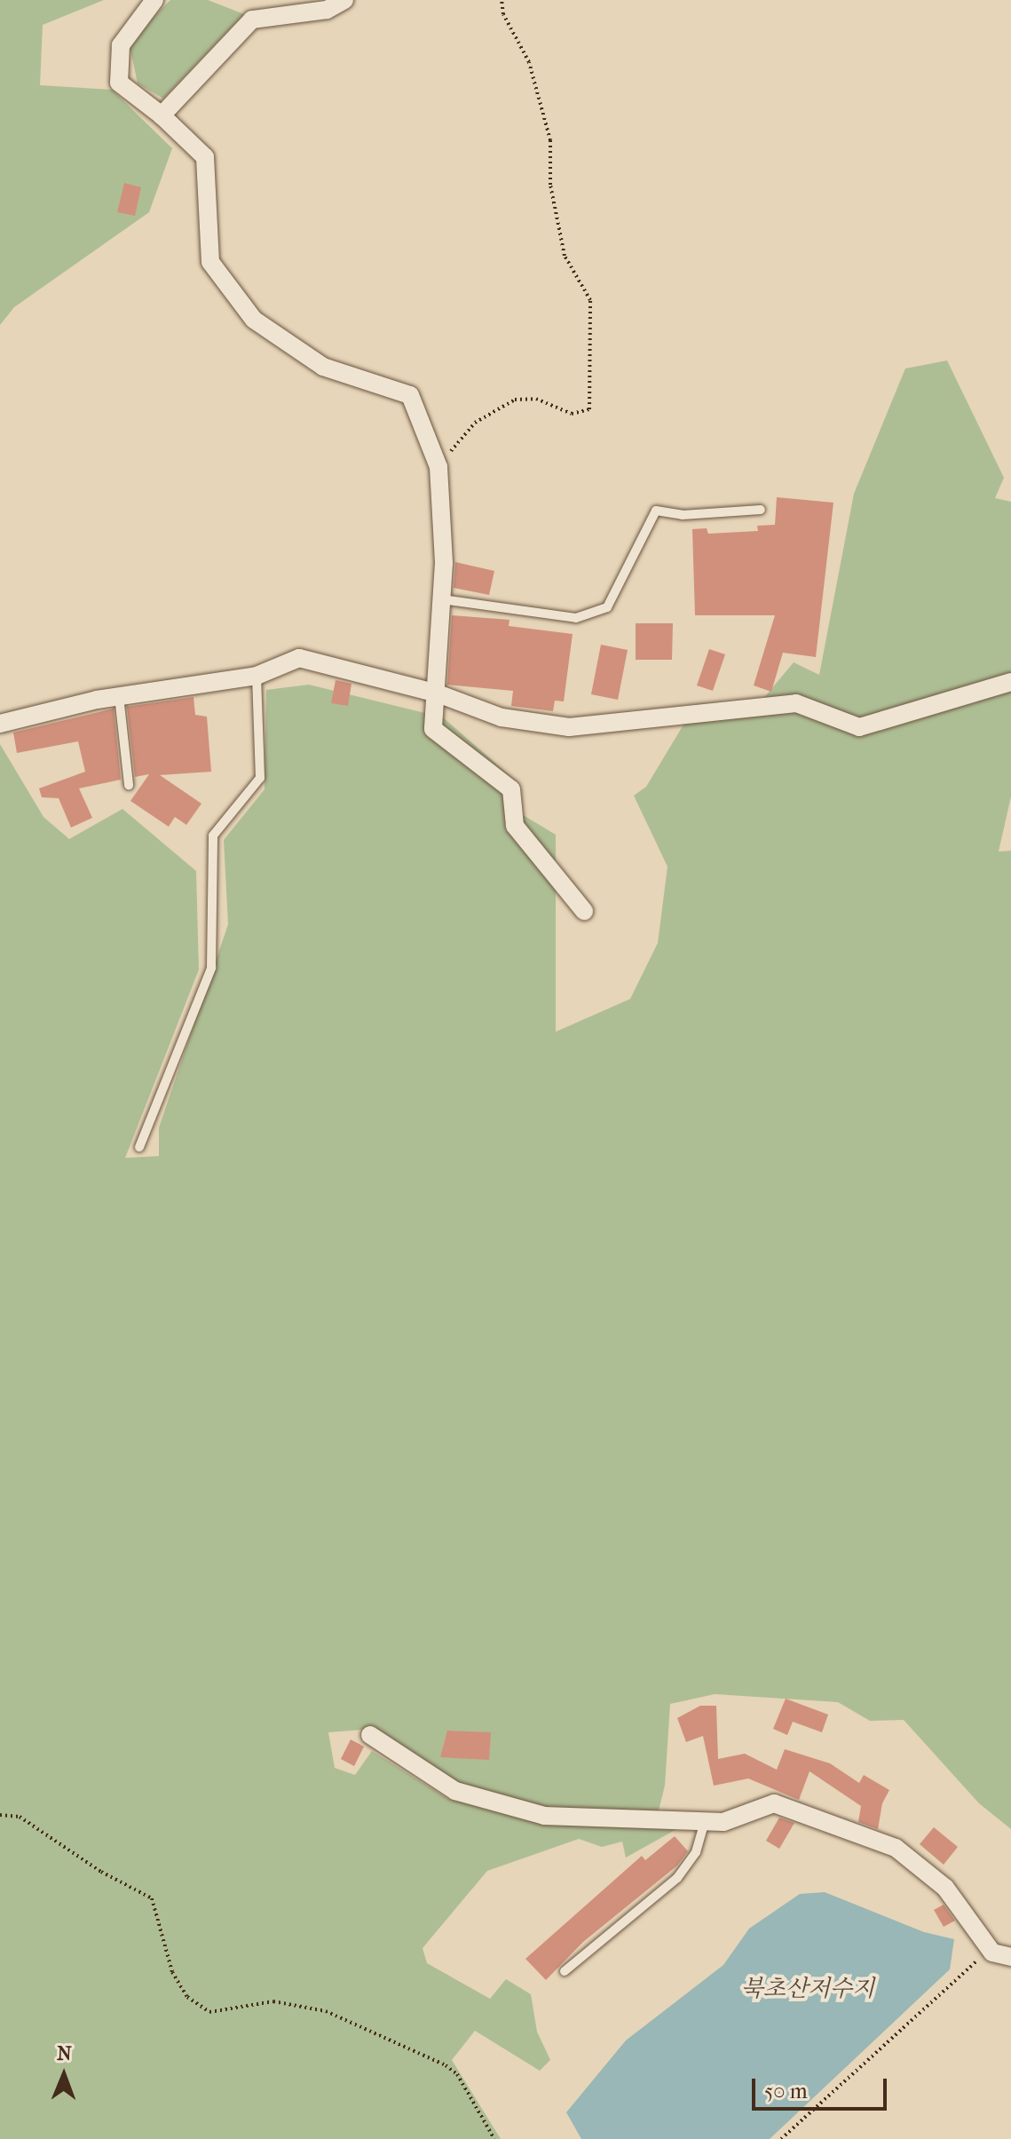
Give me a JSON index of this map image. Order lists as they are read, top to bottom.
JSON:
{
  "water": ["북초산저수지"],
  "scale_bar": "50 m",
  "north": "top"
}
